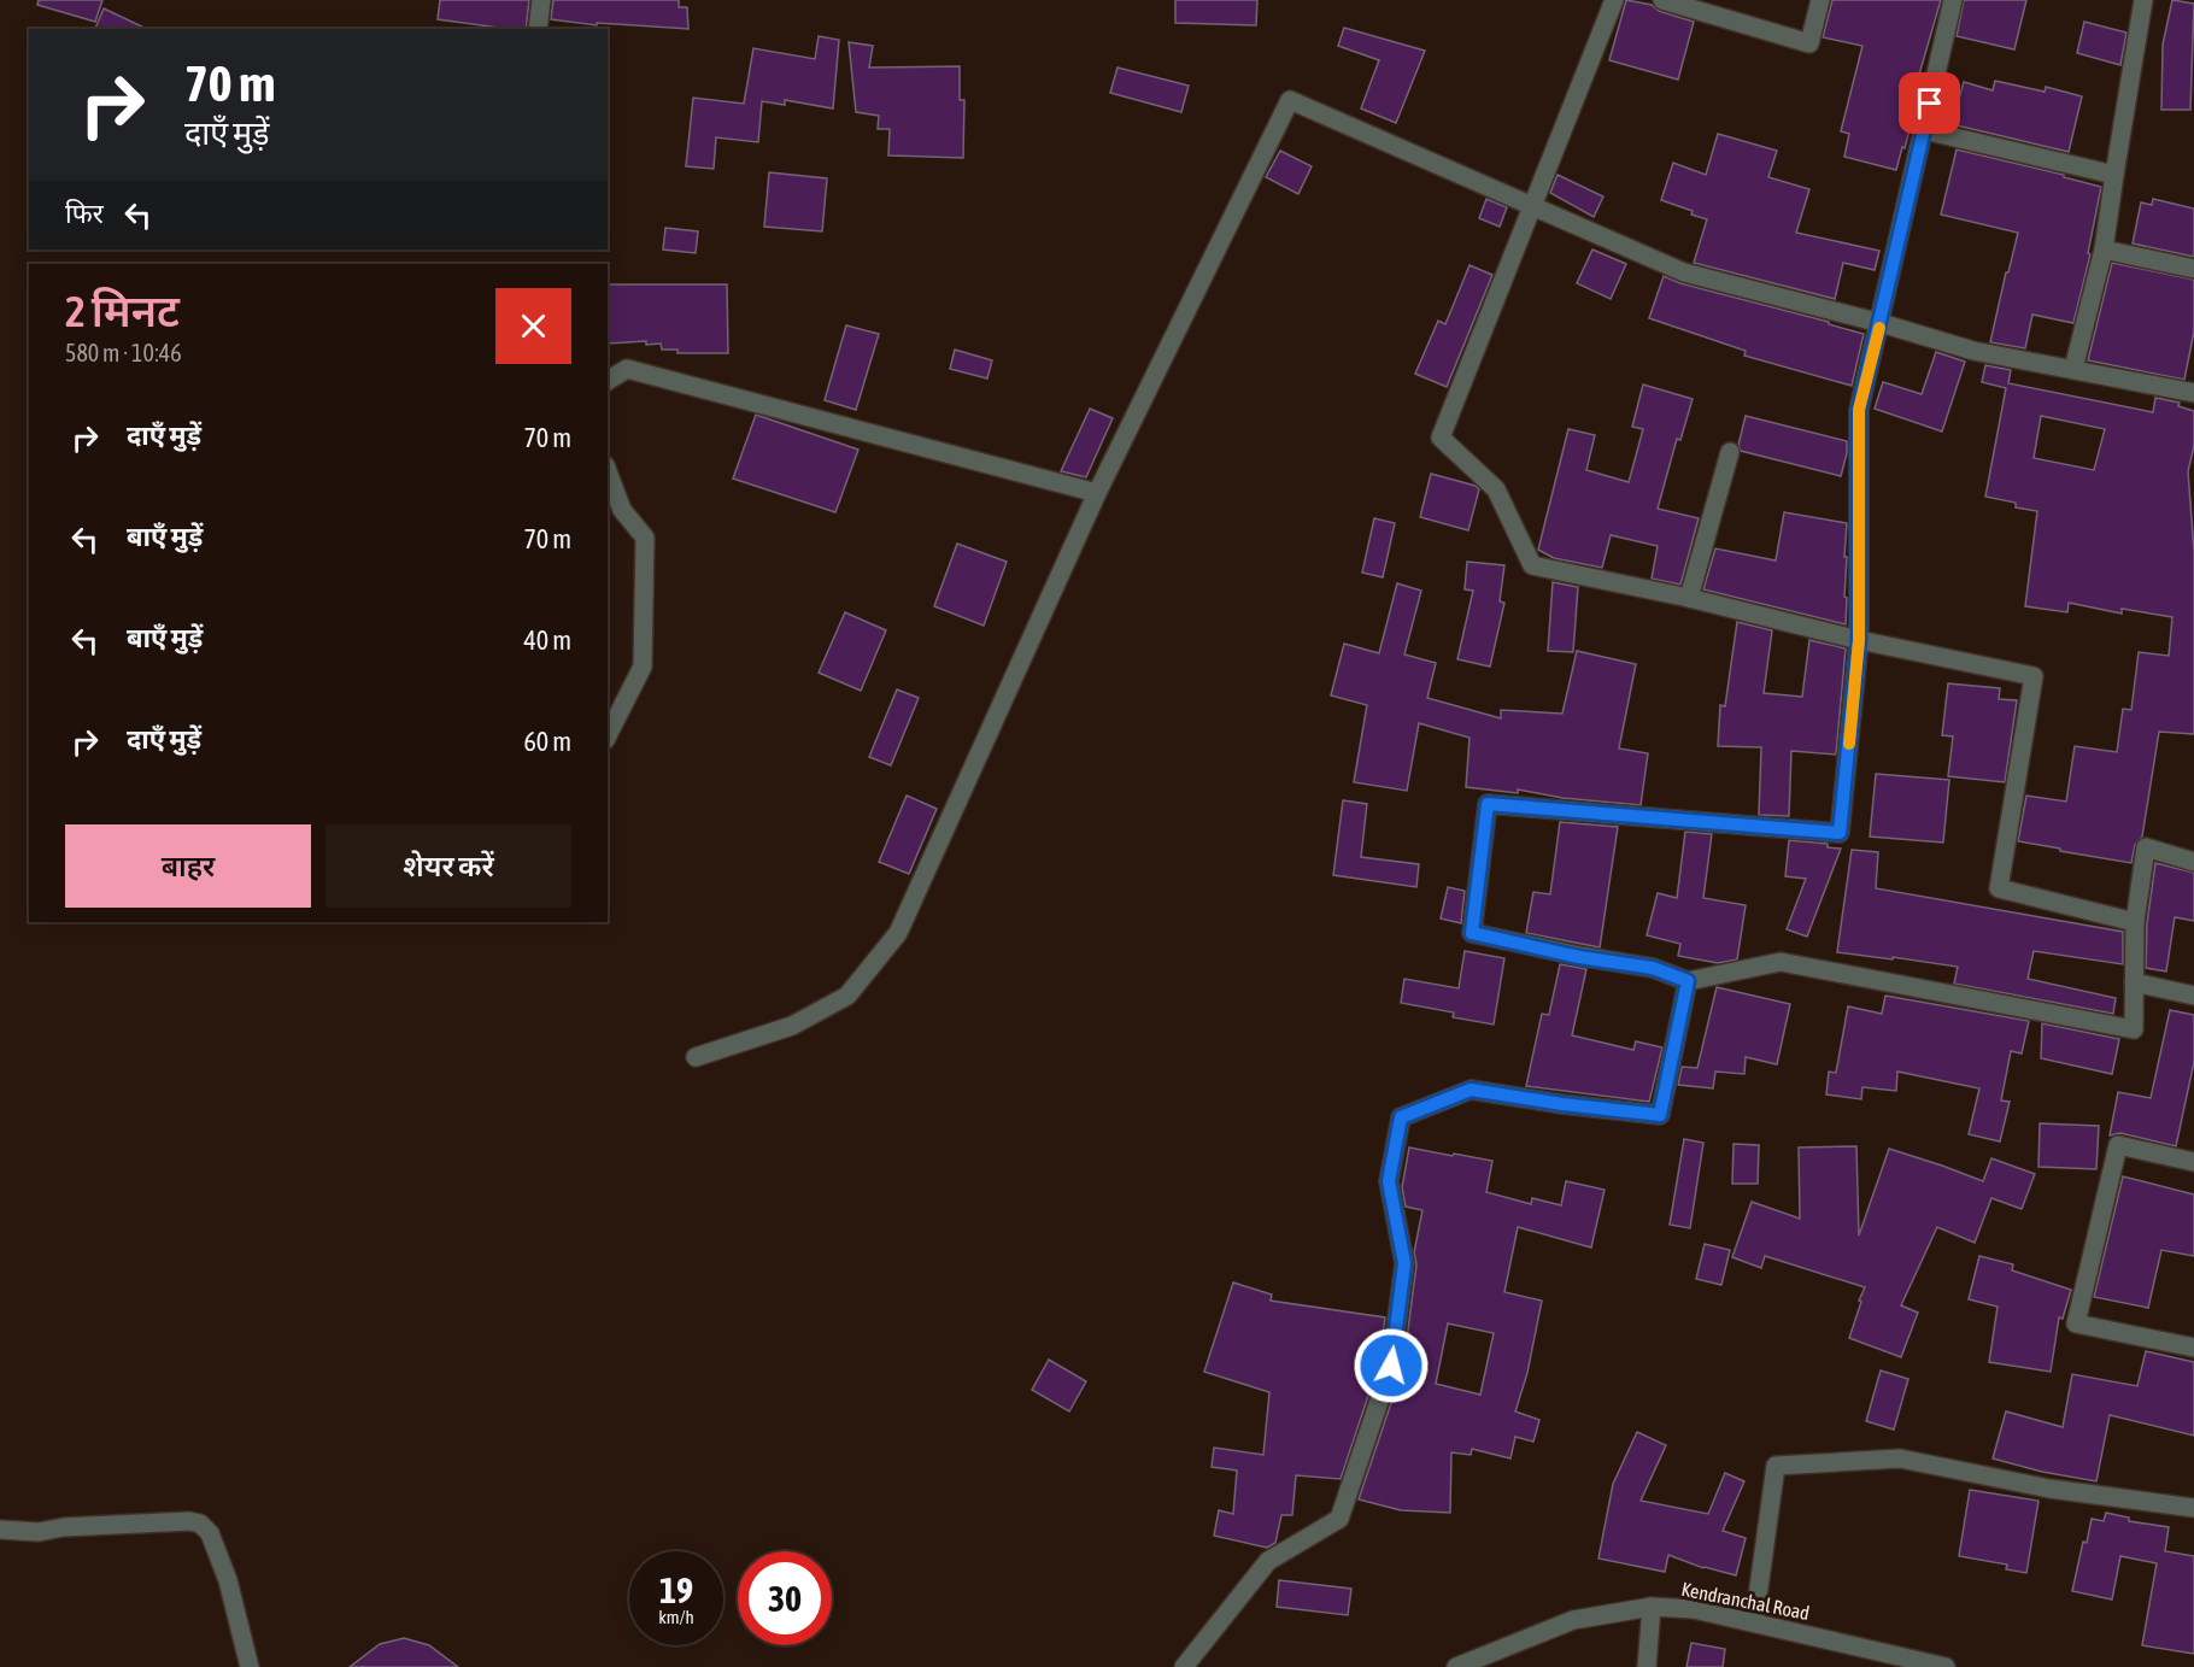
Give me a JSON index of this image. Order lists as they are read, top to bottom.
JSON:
{
  "streets": {
    "street": ["Kendranchal Road"]
  },
  "page": {
    "turn": ["70 m", "दाएँ मुड़ें"],
    "then": "फिर",
    "heading": ["2 मिनट", "580 m · 10:46"],
    "list": [
      {
        "name": "दाएँ मुड़ें",
        "value": "70 m"
      },
      {
        "name": "बाएँ मुड़ें",
        "value": "70 m"
      },
      {
        "name": "बाएँ मुड़ें",
        "value": "40 m"
      },
      {
        "name": "दाएँ मुड़ें",
        "value": "60 m"
      }
    ],
    "buttons": ["बाहर", "शेयर करें"],
    "speed": "19 km/h",
    "limit": "30"
  }
}
